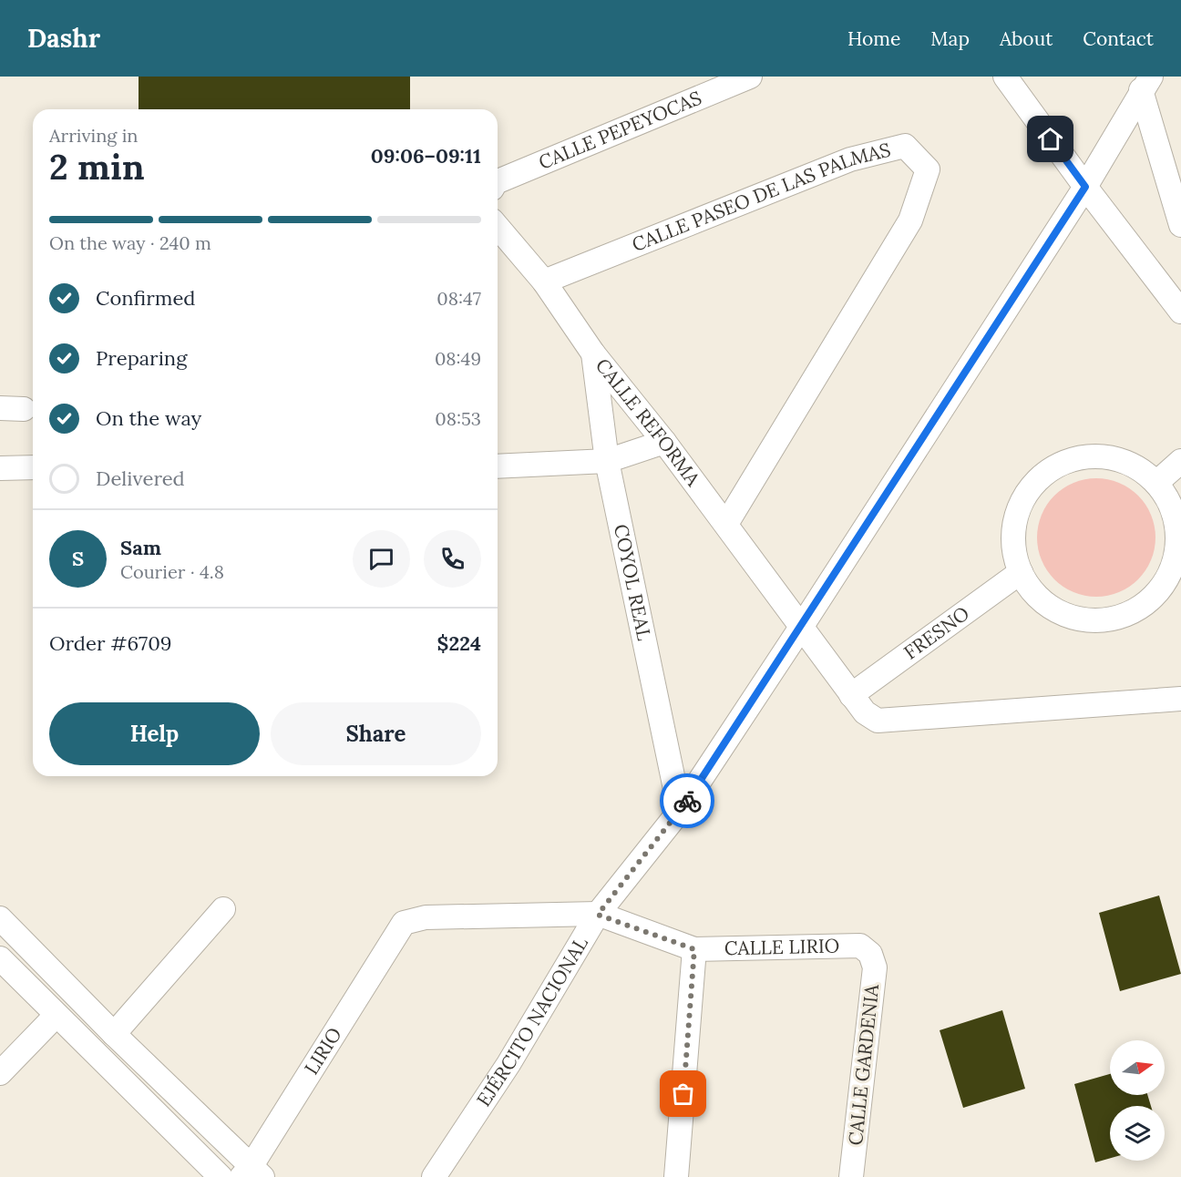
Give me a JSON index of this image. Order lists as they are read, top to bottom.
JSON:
{
  "streets": {
    "street": [
      "CALLE PEPEYOCAS",
      "CALLE PASEO DE LAS PALMAS",
      "CALLE REFORMA",
      "COYOL REAL",
      "FRESNO",
      "CALLE LIRIO",
      "EJÉRCITO NACIONAL",
      "LIRIO",
      "CALLE GARDENIA"
    ]
  },
  "crossings": [
    ["CALLE PASEO DE LAS PALMAS", "CALLE REFORMA"],
    ["CALLE REFORMA", "COYOL REAL"],
    ["CALLE REFORMA", "FRESNO"],
    ["CALLE REFORMA", "EJÉRCITO NACIONAL"],
    ["COYOL REAL", "EJÉRCITO NACIONAL"],
    ["CALLE LIRIO", "EJÉRCITO NACIONAL"],
    ["CALLE LIRIO", "LIRIO"],
    ["CALLE LIRIO", "CALLE GARDENIA"]
  ],
  "north": "right",
  "page": {
    "header": "Dashr",
    "nav": [
      "Home",
      "Map",
      "About",
      "Contact"
    ],
    "heading": ["2 min", "Arriving in", "09:06–09:11"],
    "panel": [
      "Sam",
      "Courier · 4.8",
      "Order #6709",
      "$224"
    ],
    "bar": "On the way · 240 m",
    "list": [
      ["Confirmed", "08:47"],
      ["Preparing", "08:49"],
      ["On the way", "08:53"],
      "Delivered"
    ],
    "round": "S",
    "buttons": ["Help", "Share"]
  }
}
